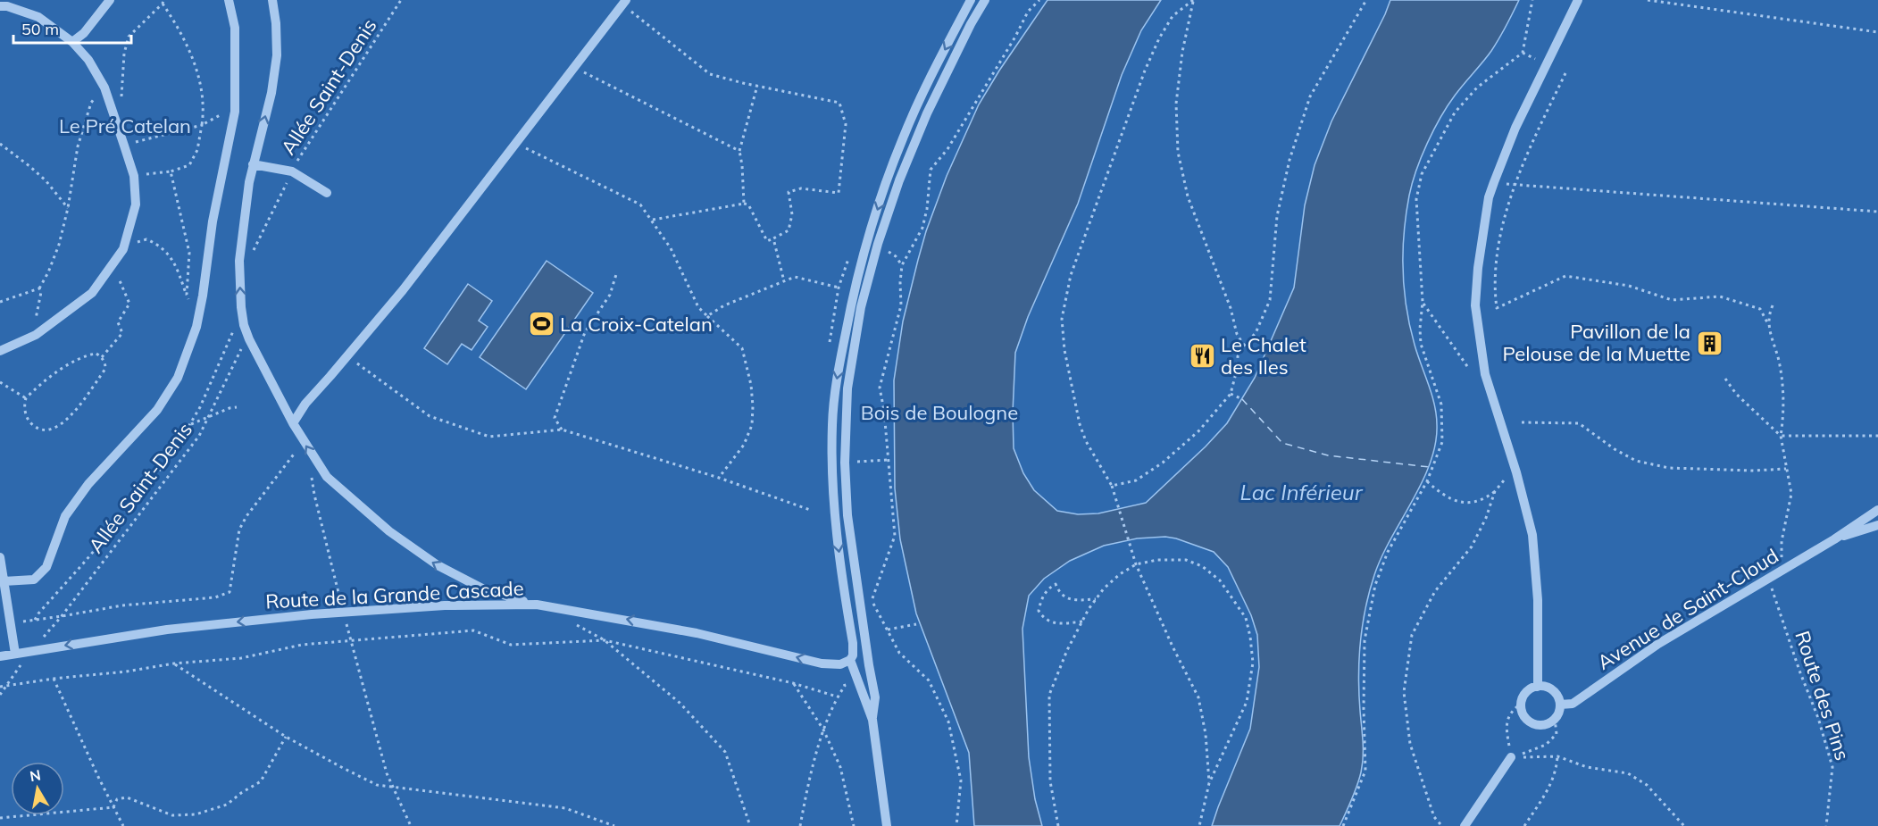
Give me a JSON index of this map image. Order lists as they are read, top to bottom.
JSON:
{
  "streets": {
    "street": ["Route de la Grande Cascade", "Avenue de Saint-Cloud"],
    "path": ["Allée Saint-Denis", "Route des Pins"]
  },
  "crossings": [
    ["Avenue de Saint-Cloud", "Route des Pins"]
  ],
  "one_way": ["Route de la Grande Cascade"],
  "water": ["Lac Inférieur"],
  "parks": ["Le Pré Catelan", "Bois de Boulogne"],
  "places": {
    "sports": ["La Croix-Catelan"],
    "building": ["Pavillon de la Pelouse de la Muette"],
    "restaurant": ["Le Chalet des Iles"]
  },
  "scale_bar": "50 m",
  "north": "top"
}
